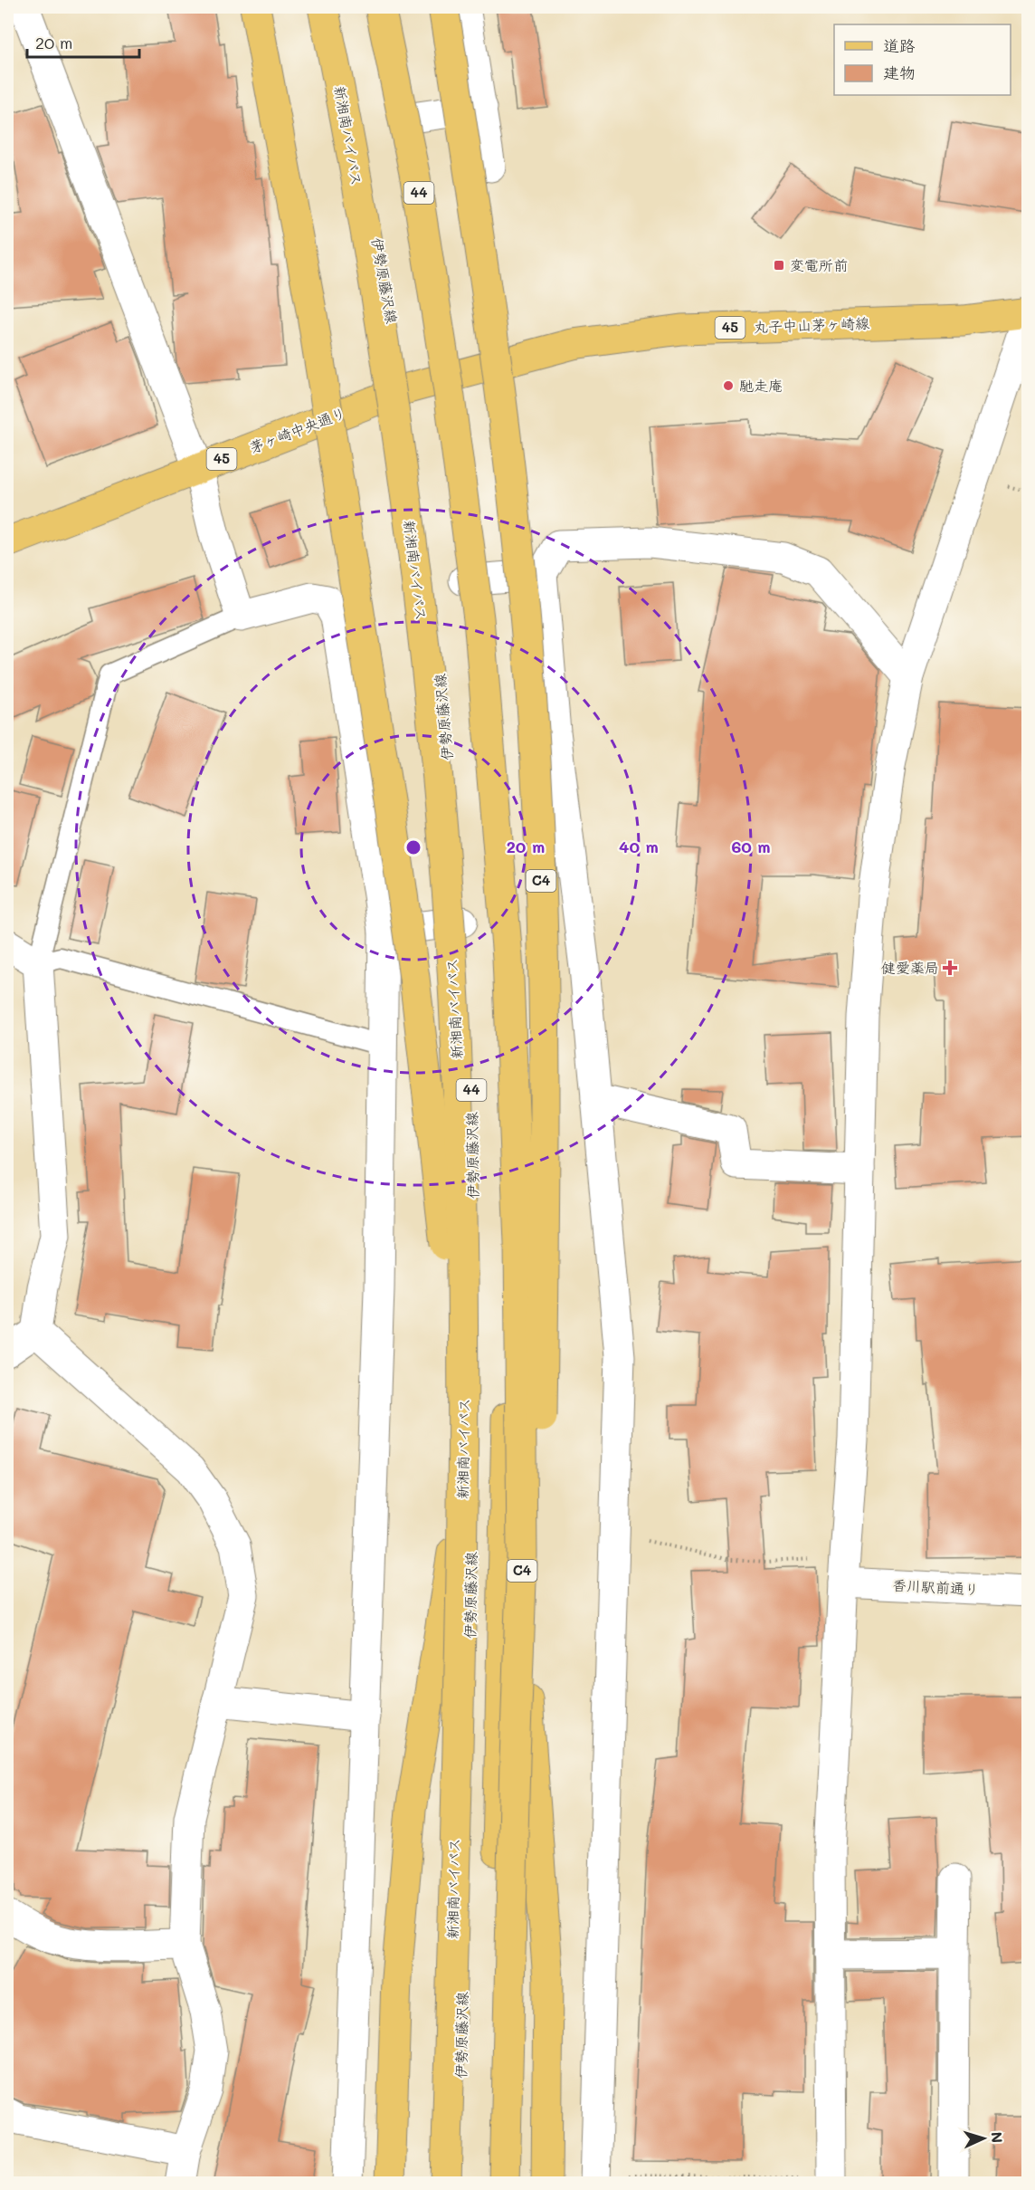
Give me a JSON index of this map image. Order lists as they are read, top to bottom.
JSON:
{
  "streets": {
    "main road": [
      "新湘南バイパス",
      "44",
      "伊勢原藤沢線",
      "丸子中山茅ヶ崎線",
      "45",
      "茅ヶ崎中央通り",
      "C4"
    ],
    "street": ["香川駅前通り"]
  },
  "crossings": [
    ["新湘南バイパス", "伊勢原藤沢線"],
    ["伊勢原藤沢線", "丸子中山茅ヶ崎線"],
    ["伊勢原藤沢線", "茅ヶ崎中央通り"],
    ["丸子中山茅ヶ崎線", "茅ヶ崎中央通り"]
  ],
  "places": {
    "transit": ["変電所前"],
    "other": ["馳走庵"],
    "health": ["健愛薬局"]
  },
  "legend": ["道路", "建物"],
  "scale_bar": "20 m",
  "north": "right",
  "rings": ["20 m", "40 m", "60 m"]
}
